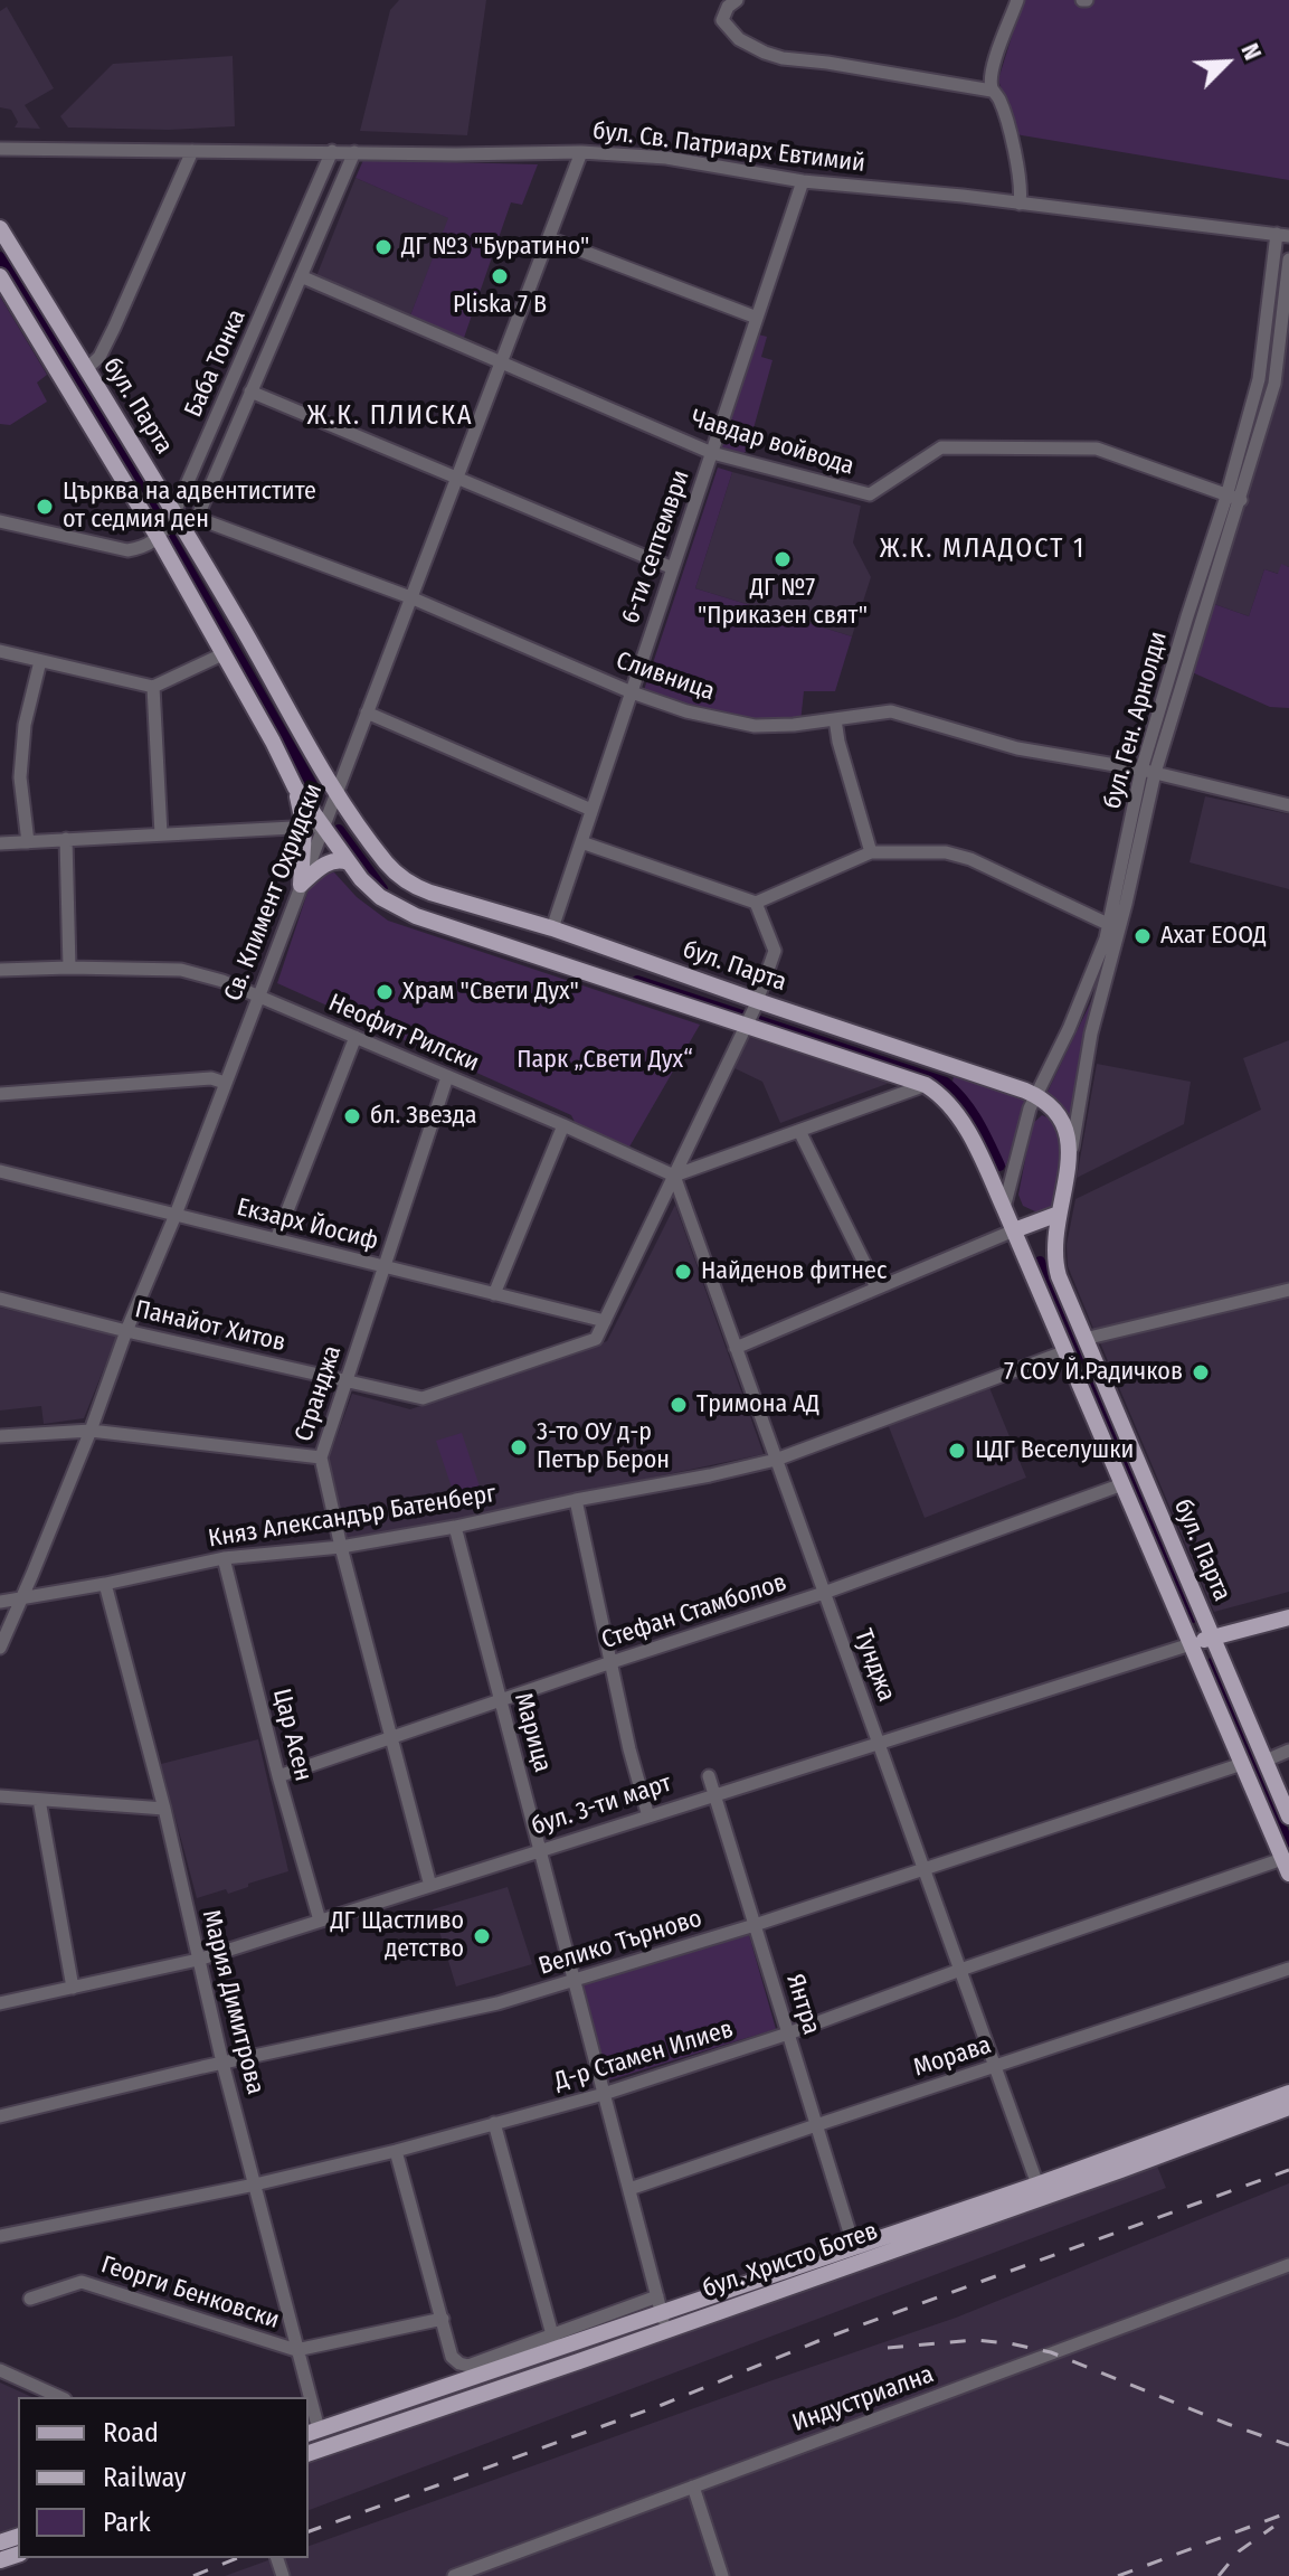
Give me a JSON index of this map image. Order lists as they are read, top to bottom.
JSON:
{
  "streets": {
    "main road": ["бул. Парта", "бул. 3-ти март", "бул. Христо Ботев"],
    "street": [
      "бул. Св. Патриарх Евтимий",
      "Баба Тонка",
      "Чавдар войвода",
      "6-ти септември",
      "Сливница",
      "бул. Ген. Арнолди",
      "Св. Климент Охридски",
      "Неофит Рилски",
      "Екзарх Йосиф",
      "Панайот Хитов",
      "Странджа",
      "Княз Александър Батенберг",
      "Стефан Стамболов",
      "Тунджа",
      "Марица",
      "Цар Асен",
      "Велико Търново",
      "Мария Димитрова",
      "Янтра",
      "Д-р Стамен Илиев",
      "Морава",
      "Георги Бенковски",
      "Индустриална"
    ]
  },
  "crossings": [
    ["бул. Св. Патриарх Евтимий", "Баба Тонка"],
    ["бул. Св. Патриарх Евтимий", "6-ти септември"],
    ["бул. Св. Патриарх Евтимий", "бул. Ген. Арнолди"],
    ["бул. Св. Патриарх Евтимий", "Св. Климент Охридски"],
    ["Баба Тонка", "бул. Парта"],
    ["Баба Тонка", "Чавдар войвода"],
    ["Баба Тонка", "Сливница"],
    ["бул. Парта", "6-ти септември"],
    ["бул. Парта", "бул. Ген. Арнолди"],
    ["бул. Парта", "Св. Климент Охридски"],
    ["бул. Парта", "Княз Александър Батенберг"],
    ["бул. Парта", "Стефан Стамболов"],
    ["бул. Парта", "бул. 3-ти март"],
    ["бул. Парта", "Велико Търново"],
    ["бул. Парта", "Д-р Стамен Илиев"],
    ["Чавдар войвода", "6-ти септември"],
    ["Чавдар войвода", "бул. Ген. Арнолди"],
    ["Чавдар войвода", "Св. Климент Охридски"],
    ["6-ти септември", "Сливница"],
    ["Сливница", "бул. Ген. Арнолди"],
    ["Сливница", "Св. Климент Охридски"],
    ["Св. Климент Охридски", "Неофит Рилски"],
    ["Св. Климент Охридски", "Екзарх Йосиф"],
    ["Св. Климент Охридски", "Панайот Хитов"],
    ["Св. Климент Охридски", "Княз Александър Батенберг"],
    ["Неофит Рилски", "Странджа"],
    ["Неофит Рилски", "Тунджа"],
    ["Екзарх Йосиф", "Панайот Хитов"],
    ["Екзарх Йосиф", "Странджа"],
    ["Панайот Хитов", "Странджа"],
    ["Странджа", "Княз Александър Батенберг"],
    ["Странджа", "Стефан Стамболов"],
    ["Странджа", "бул. 3-ти март"],
    ["Княз Александър Батенберг", "Тунджа"],
    ["Княз Александър Батенберг", "Марица"],
    ["Княз Александър Батенберг", "Цар Асен"],
    ["Княз Александър Батенберг", "Мария Димитрова"],
    ["Стефан Стамболов", "Тунджа"],
    ["Стефан Стамболов", "Марица"],
    ["Стефан Стамболов", "Цар Асен"],
    ["Тунджа", "бул. 3-ти март"],
    ["Тунджа", "Велико Търново"],
    ["Тунджа", "Д-р Стамен Илиев"],
    ["Тунджа", "Морава"],
    ["Тунджа", "бул. Христо Ботев"],
    ["Марица", "бул. 3-ти март"],
    ["Марица", "Велико Търново"],
    ["Марица", "Д-р Стамен Илиев"],
    ["Марица", "Морава"],
    ["Марица", "бул. Христо Ботев"],
    ["Цар Асен", "бул. 3-ти март"],
    ["бул. 3-ти март", "Мария Димитрова"],
    ["бул. 3-ти март", "Янтра"],
    ["Велико Търново", "Мария Димитрова"],
    ["Велико Търново", "Янтра"],
    ["Мария Димитрова", "Д-р Стамен Илиев"],
    ["Мария Димитрова", "Георги Бенковски"],
    ["Янтра", "Д-р Стамен Илиев"],
    ["Янтра", "Морава"],
    ["Янтра", "бул. Христо Ботев"]
  ],
  "districts": ["Ж.К. ПЛИСКА", "Ж.К. МЛАДОСТ 1"],
  "parks": ["Парк „Свети Дух“"],
  "places": [
    "ДГ №3 \"Буратино\"",
    "Pliska 7 B",
    "Църква на адвентистите от седмия ден",
    "ДГ №7 \"Приказен свят\"",
    "Ахат ЕООД",
    "Храм \"Свети Дух\"",
    "бл. Звезда",
    "Найденов фитнес",
    "7 СОУ Й.Радичков",
    "Тримона АД",
    "3-то ОУ д-р Петър Берон",
    "ЦДГ Веселушки",
    "ДГ Щастливо детство"
  ],
  "legend": ["Road", "Railway", "Park"],
  "north": "top right"
}
